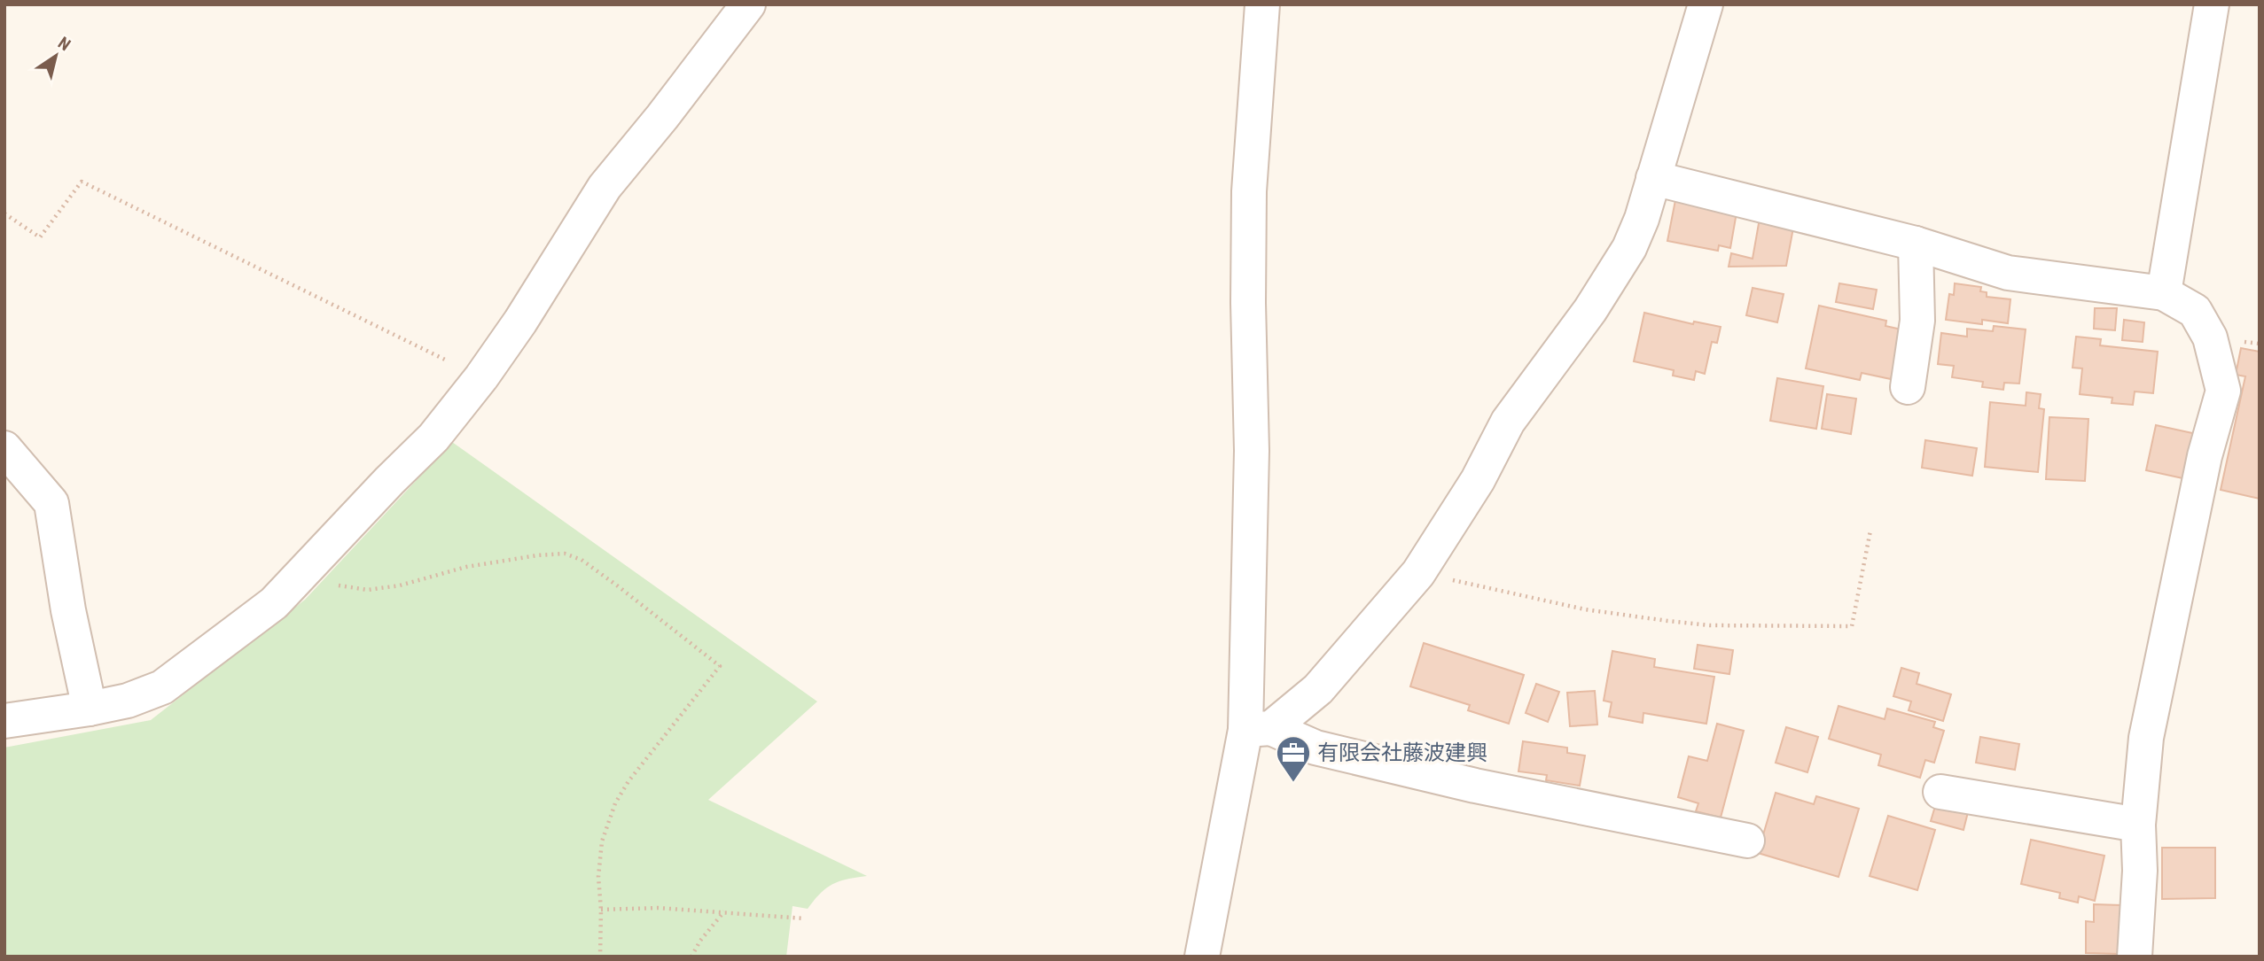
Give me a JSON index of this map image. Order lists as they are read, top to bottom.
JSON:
{
  "places": {
    "office": ["有限会社藤波建興"]
  },
  "north": "top right"
}
